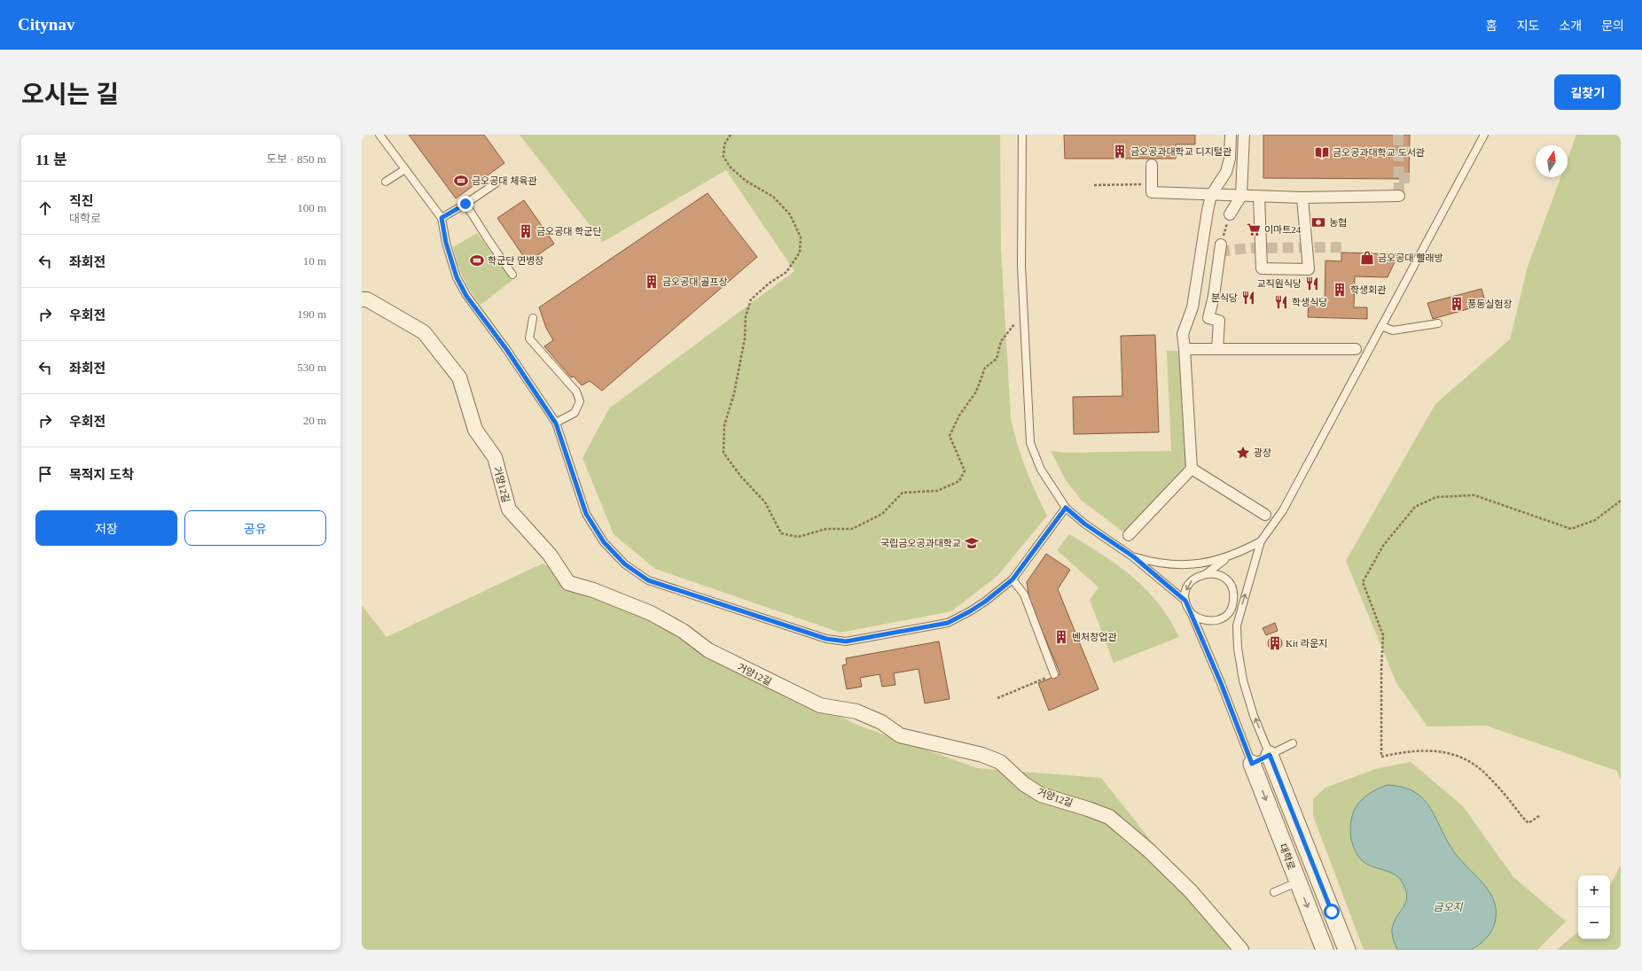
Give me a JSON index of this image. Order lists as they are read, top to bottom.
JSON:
{
  "streets": {
    "street": ["거양12길", "대학로"]
  },
  "water": ["금오지"],
  "places": {
    "building": [
      "금오공과대학교 디지털관",
      "금오공대 학군단",
      "금오공대 골프장",
      "학생회관",
      "풍동실험장",
      "벤처창업관",
      "Kit 라운지"
    ],
    "library": ["금오공과대학교 도서관"],
    "sports": ["금오공대 체육관", "학군단 연병장"],
    "bank": ["농협"],
    "supermarket": ["이마트24"],
    "shop": ["금오공대 빨래방"],
    "restaurant": ["교직원식당", "분식당", "학생식당"],
    "place": ["광장"],
    "school or university": ["국립금오공과대학교"]
  },
  "north": "top",
  "page": {
    "header": "Citynav",
    "nav": [
      "홈",
      "지도",
      "소개",
      "문의"
    ],
    "title": "오시는 길",
    "buttons": [
      "길찾기",
      ["저장", "공유"]
    ],
    "heading": ["11 분", "도보 · 850 m"],
    "list": [
      ["직진", "대학로", "100 m"],
      ["좌회전", "10 m"],
      ["우회전", "190 m"],
      ["좌회전", "530 m"],
      ["우회전", "20 m"],
      "목적지 도착"
    ],
    "map_buttons": ["+", "−"]
  }
}
